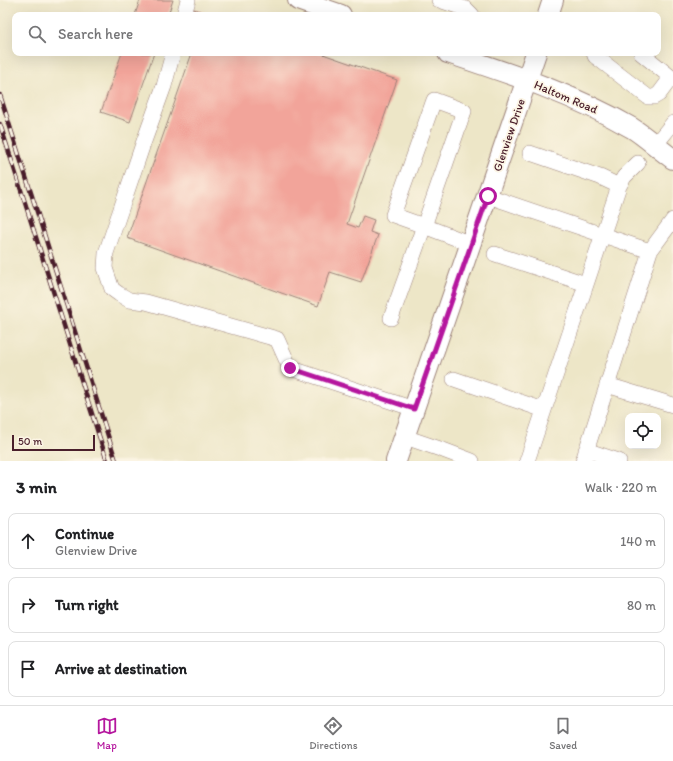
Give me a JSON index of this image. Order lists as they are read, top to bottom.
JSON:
{
  "streets": {
    "main road": ["Haltom Road", "Glenview Drive"]
  },
  "crossings": [
    ["Haltom Road", "Glenview Drive"]
  ],
  "scale_bar": "50 m",
  "page": {
    "search": "Search here",
    "scale": "50 m",
    "heading": ["3 min", "Walk · 220 m"],
    "list": [
      ["Continue", "Glenview Drive", "140 m"],
      ["Turn right", "80 m"],
      "Arrive at destination"
    ],
    "nav": ["Map", "Directions", "Saved"]
  }
}
